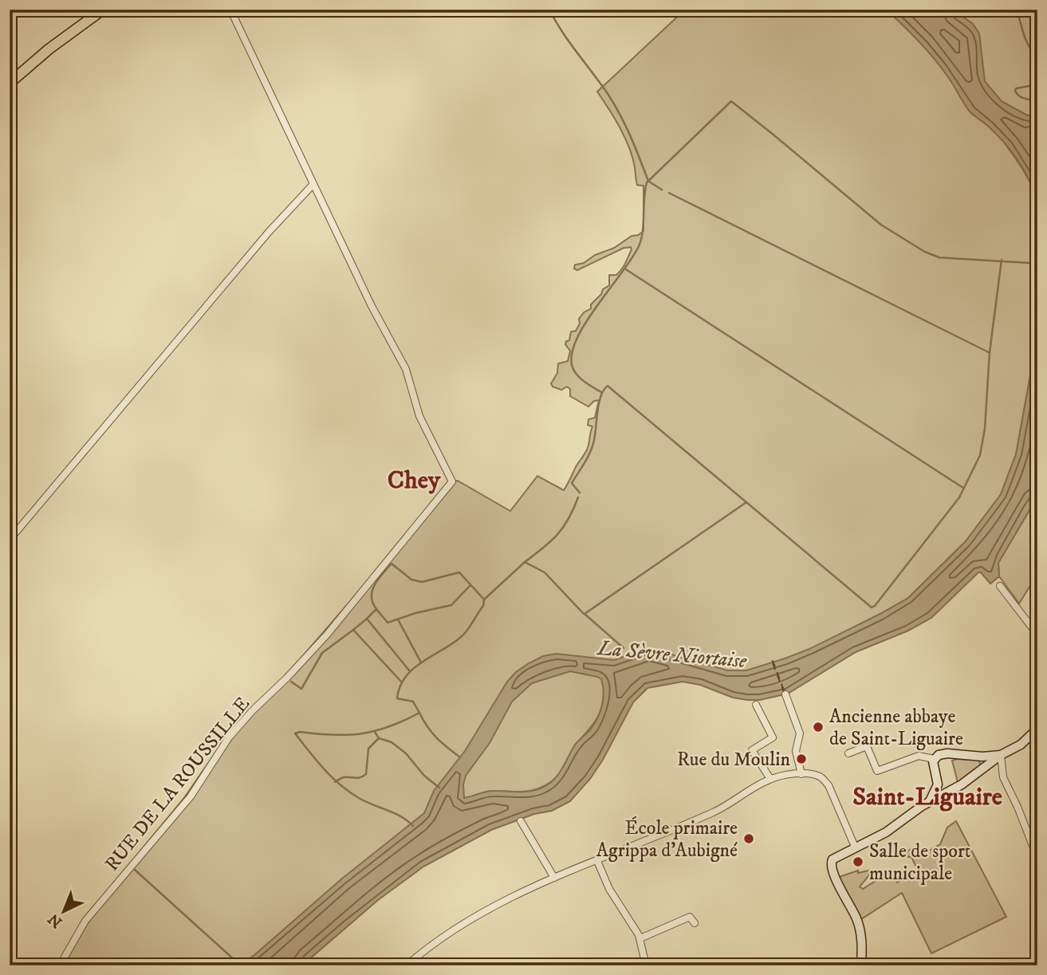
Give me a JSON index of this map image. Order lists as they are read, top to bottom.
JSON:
{
  "streets": {
    "street": ["RUE DE LA ROUSSILLE"]
  },
  "districts": ["Chey", "Saint-Liguaire"],
  "water": ["La Sèvre Niortaise"],
  "places": [
    "Ancienne abbaye de Saint-Liguaire",
    "Rue du Moulin",
    "École primaire Agrippa d'Aubigné",
    "Salle de sport municipale"
  ],
  "north": "bottom left"
}
